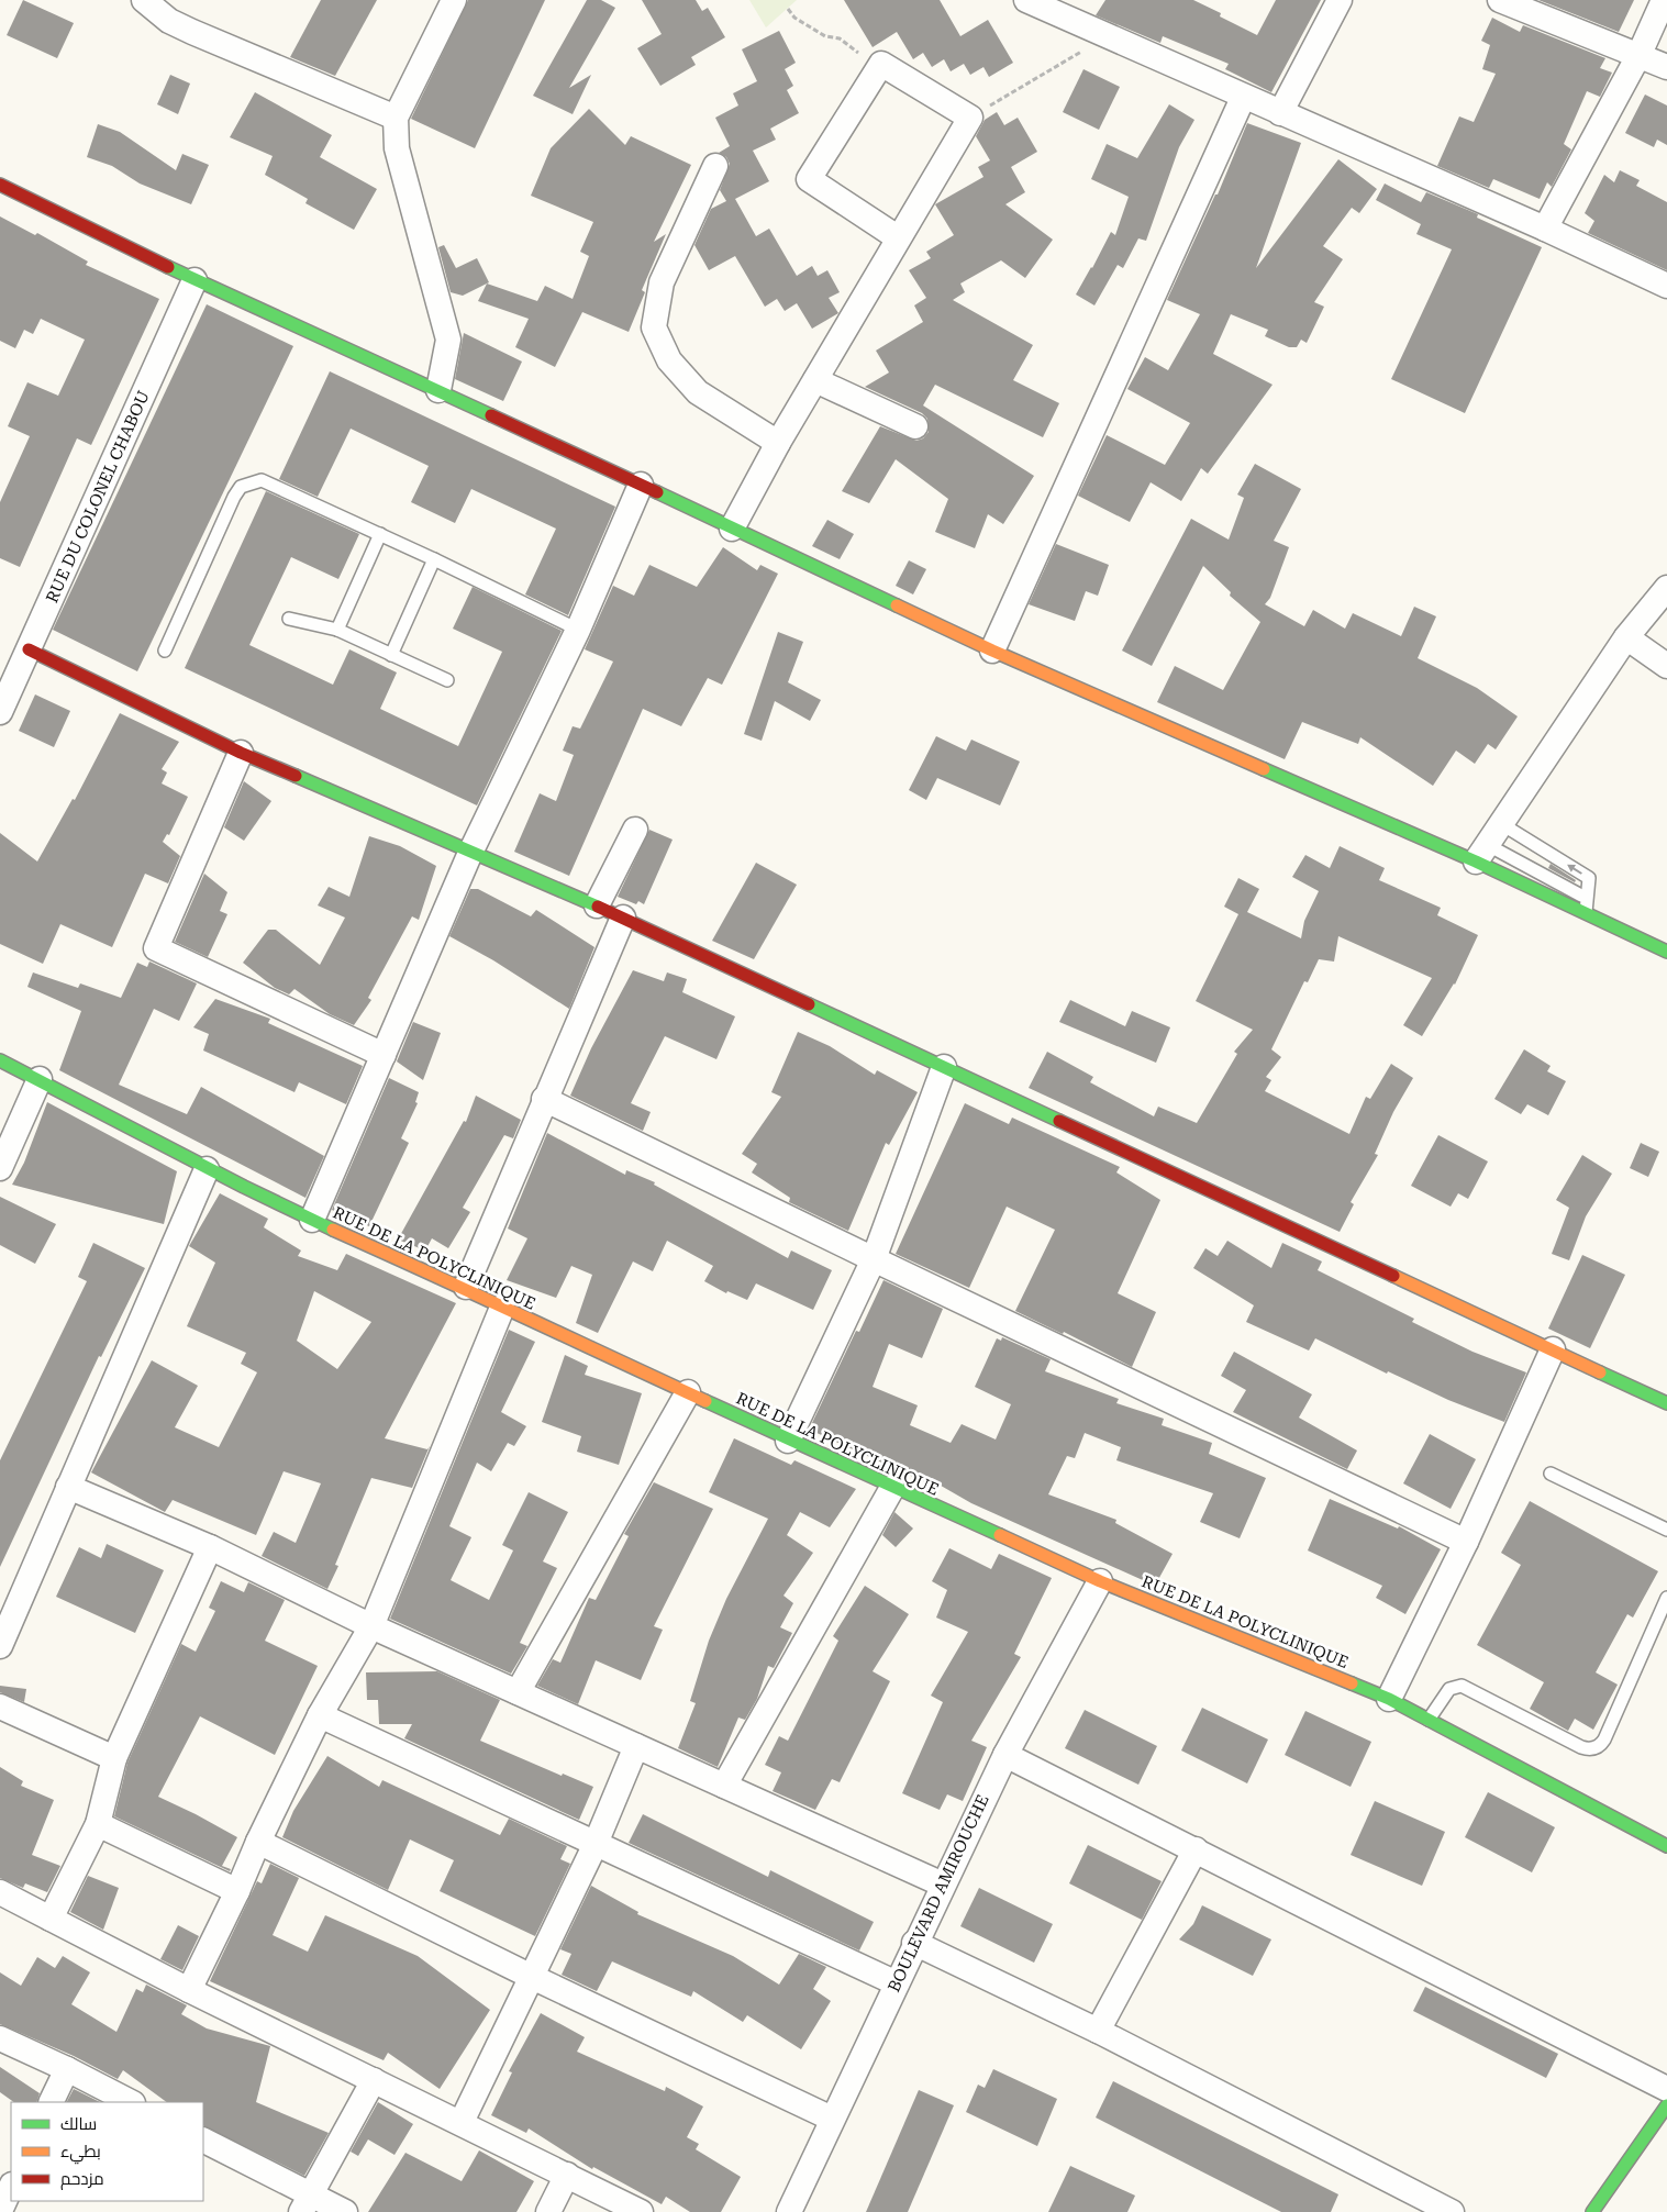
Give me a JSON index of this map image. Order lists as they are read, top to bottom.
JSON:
{
  "streets": {
    "street": ["RUE DU COLONEL CHABOU", "RUE DE LA POLYCLINIQUE", "BOULEVARD AMIROUCHE"]
  },
  "crossings": [
    ["RUE DE LA POLYCLINIQUE", "BOULEVARD AMIROUCHE"]
  ],
  "legend": ["سالك", "بطيء", "مزدحم"]
}
